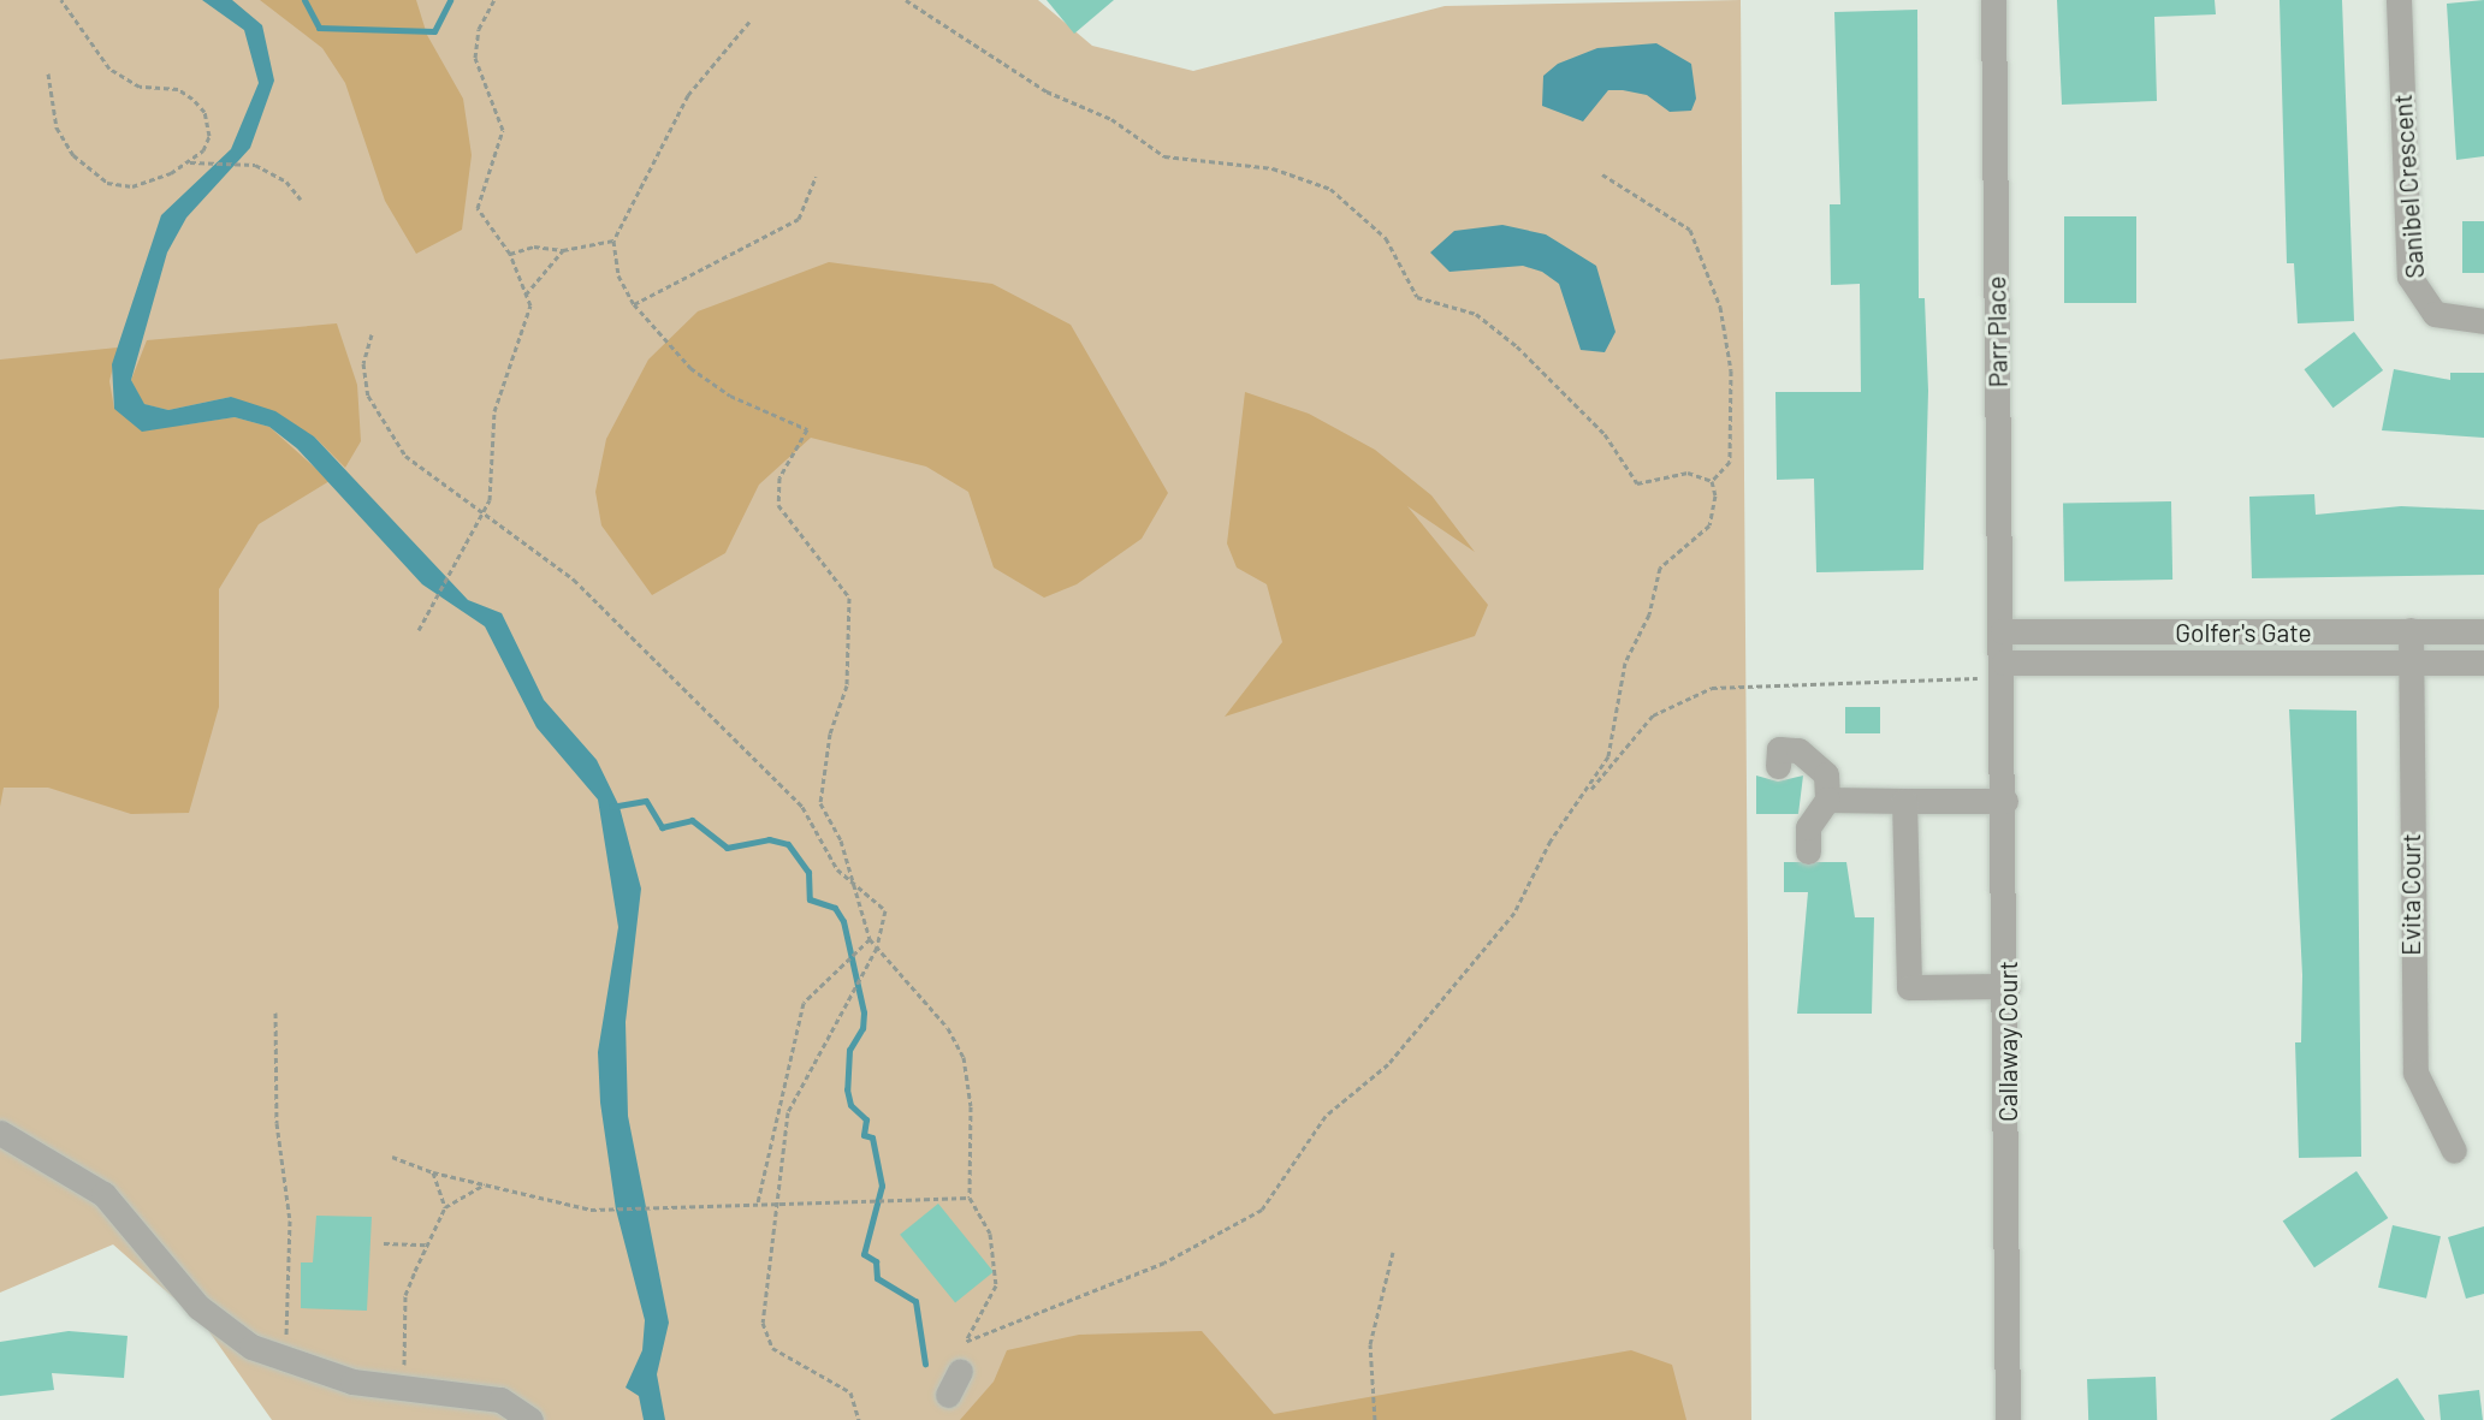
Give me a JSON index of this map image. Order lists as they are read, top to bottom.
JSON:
{
  "streets": {
    "street": [
      "Sanibel Crescent",
      "Parr Place",
      "Golfer's Gate",
      "Evita Court",
      "Callaway Court"
    ]
  },
  "crossings": [
    ["Parr Place", "Golfer's Gate"],
    ["Parr Place", "Callaway Court"],
    ["Golfer's Gate", "Evita Court"],
    ["Golfer's Gate", "Callaway Court"]
  ]
}
